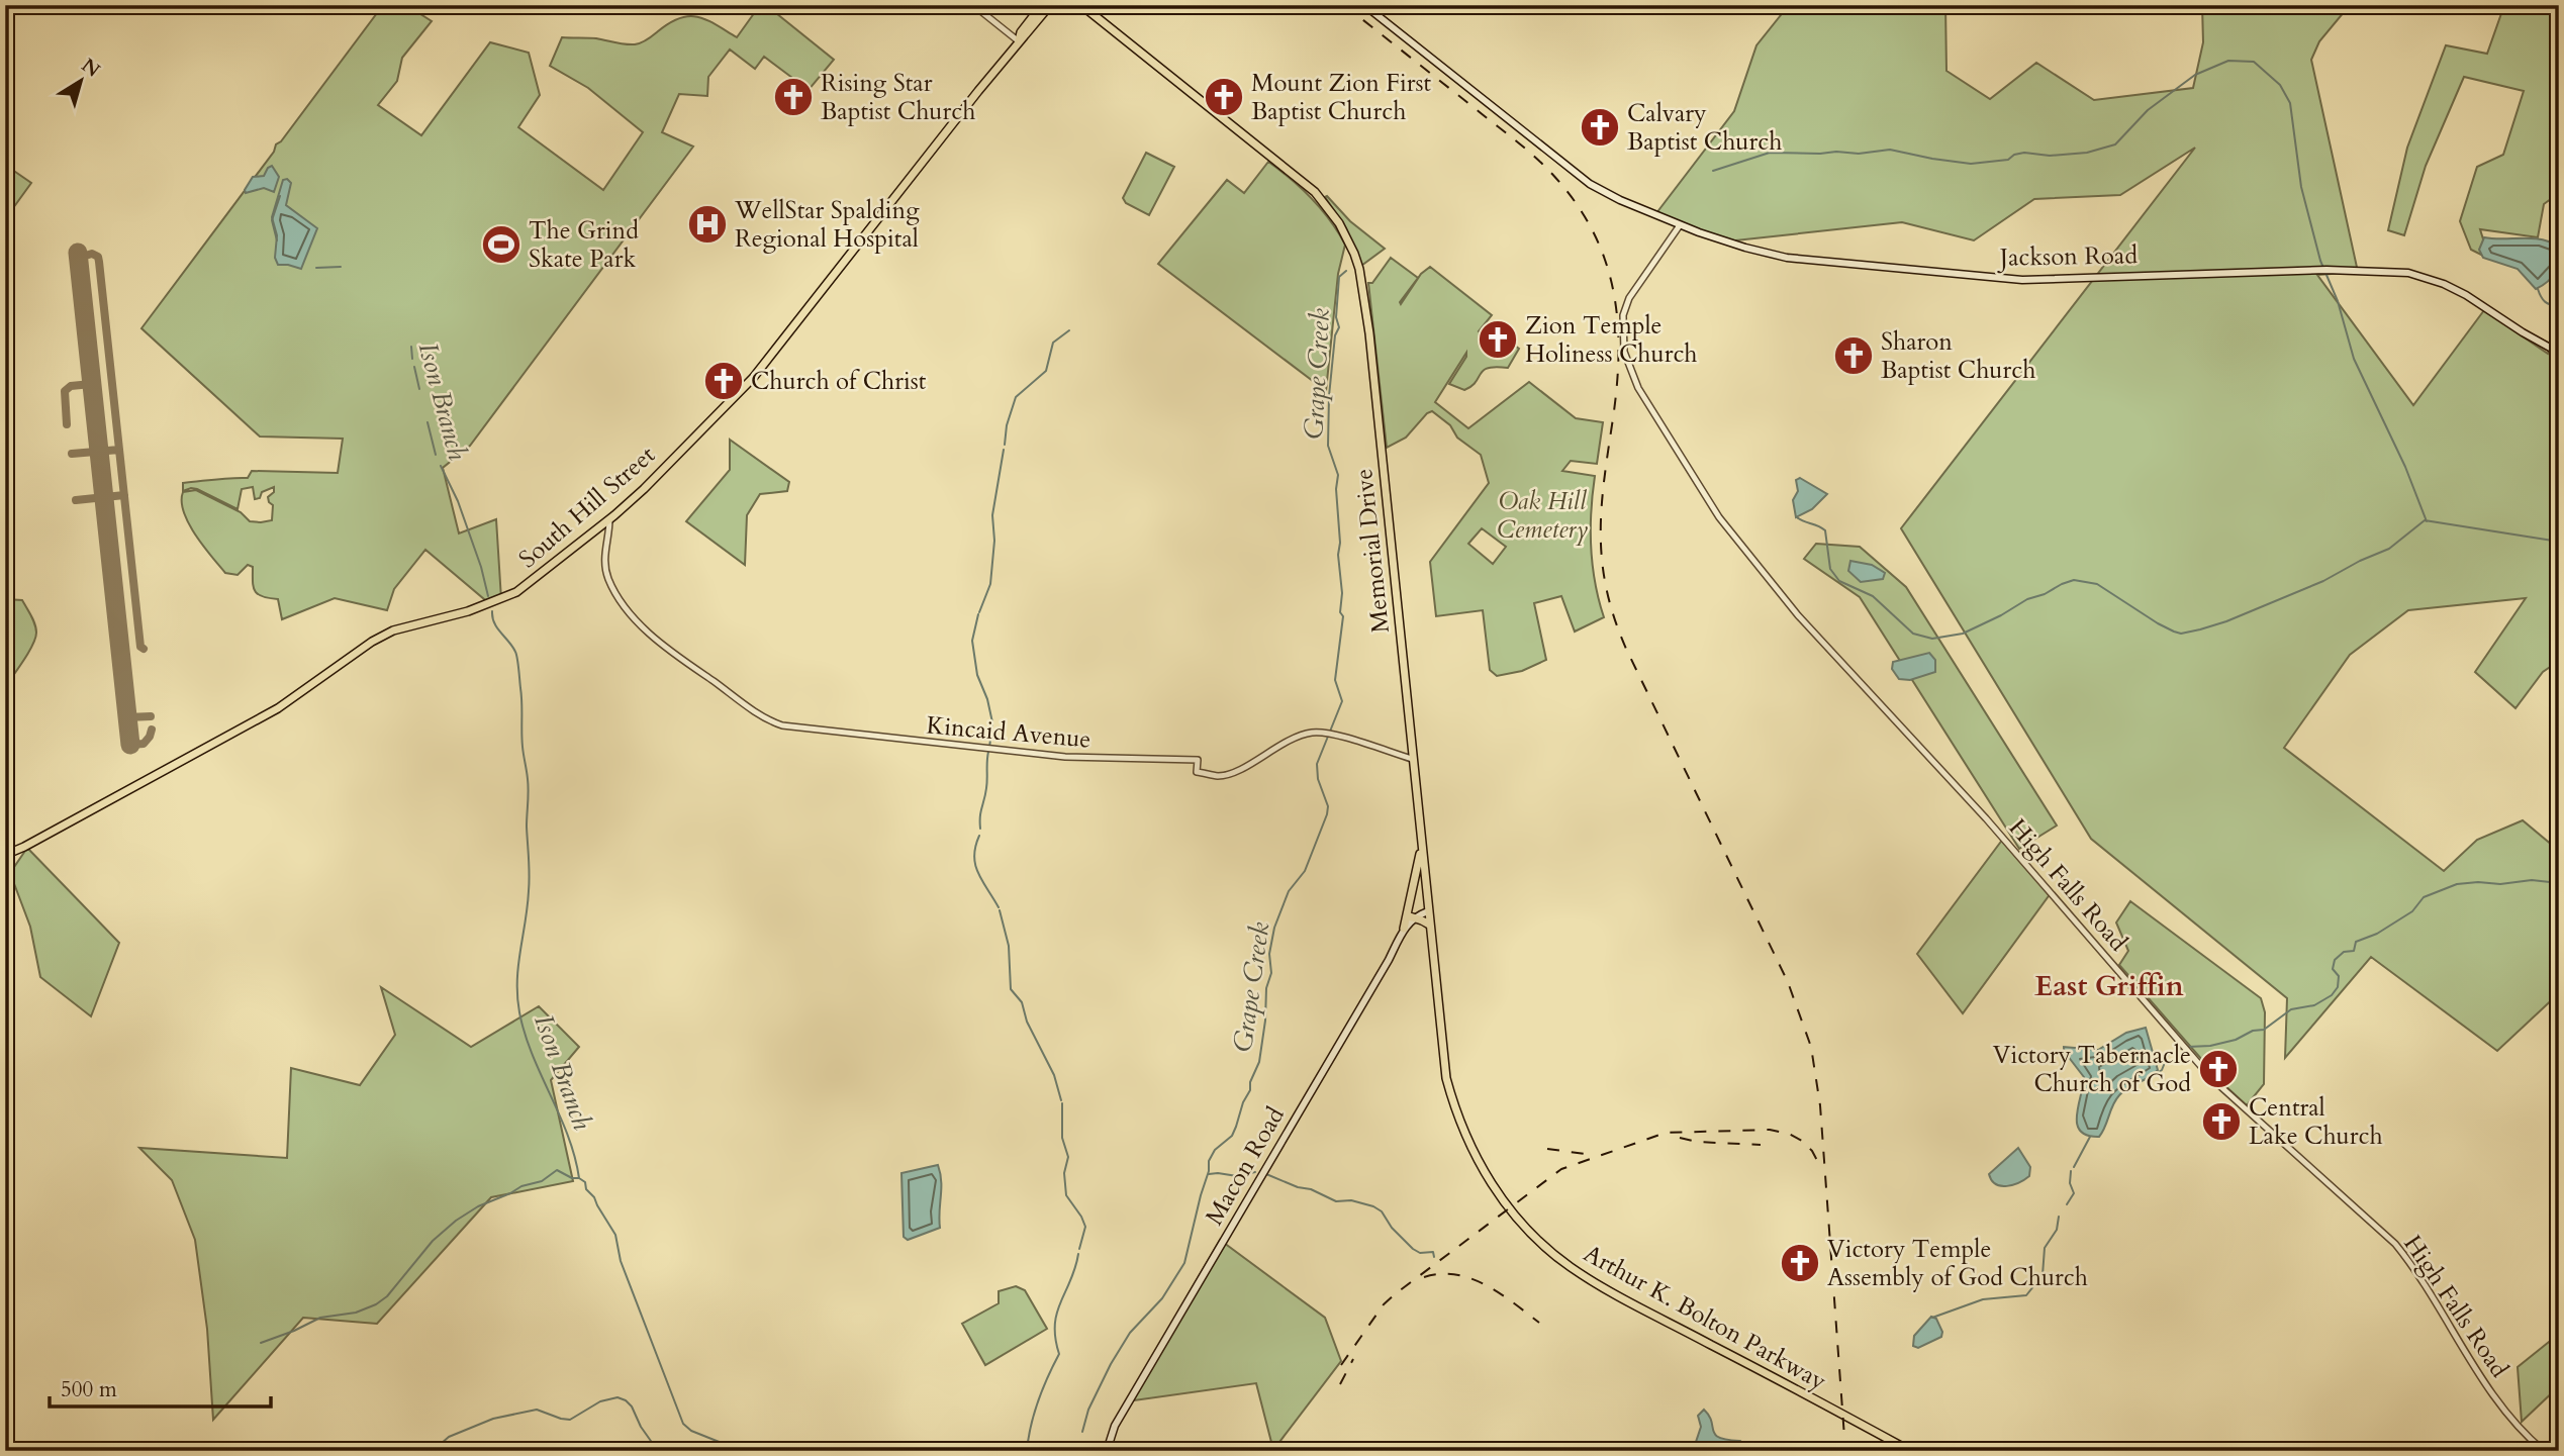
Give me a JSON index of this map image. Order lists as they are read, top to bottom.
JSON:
{
  "streets": {
    "main road": [
      "Jackson Road",
      "South Hill Street",
      "Memorial Drive",
      "Macon Road",
      "Arthur K. Bolton Parkway"
    ],
    "street": ["Kincaid Avenue", "High Falls Road"]
  },
  "crossings": [
    ["Jackson Road", "High Falls Road"],
    ["South Hill Street", "Kincaid Avenue"],
    ["Memorial Drive", "Kincaid Avenue"],
    ["Memorial Drive", "Arthur K. Bolton Parkway"]
  ],
  "districts": ["East Griffin"],
  "water": ["Grape Creek", "Ison Branch"],
  "parks": ["Oak Hill Cemetery"],
  "places": {
    "church": [
      "Rising Star Baptist Church",
      "Mount Zion First Baptist Church",
      "Calvary Baptist Church",
      "Zion Temple Holiness Church",
      "Sharon Baptist Church",
      "Church of Christ",
      "Victory Tabernacle Church of God",
      "Central Lake Church",
      "Victory Temple Assembly of God Church"
    ],
    "hospital": ["WellStar Spalding Regional Hospital"],
    "sports": ["The Grind Skate Park"]
  },
  "scale_bar": "500 m",
  "north": "top right"
}
